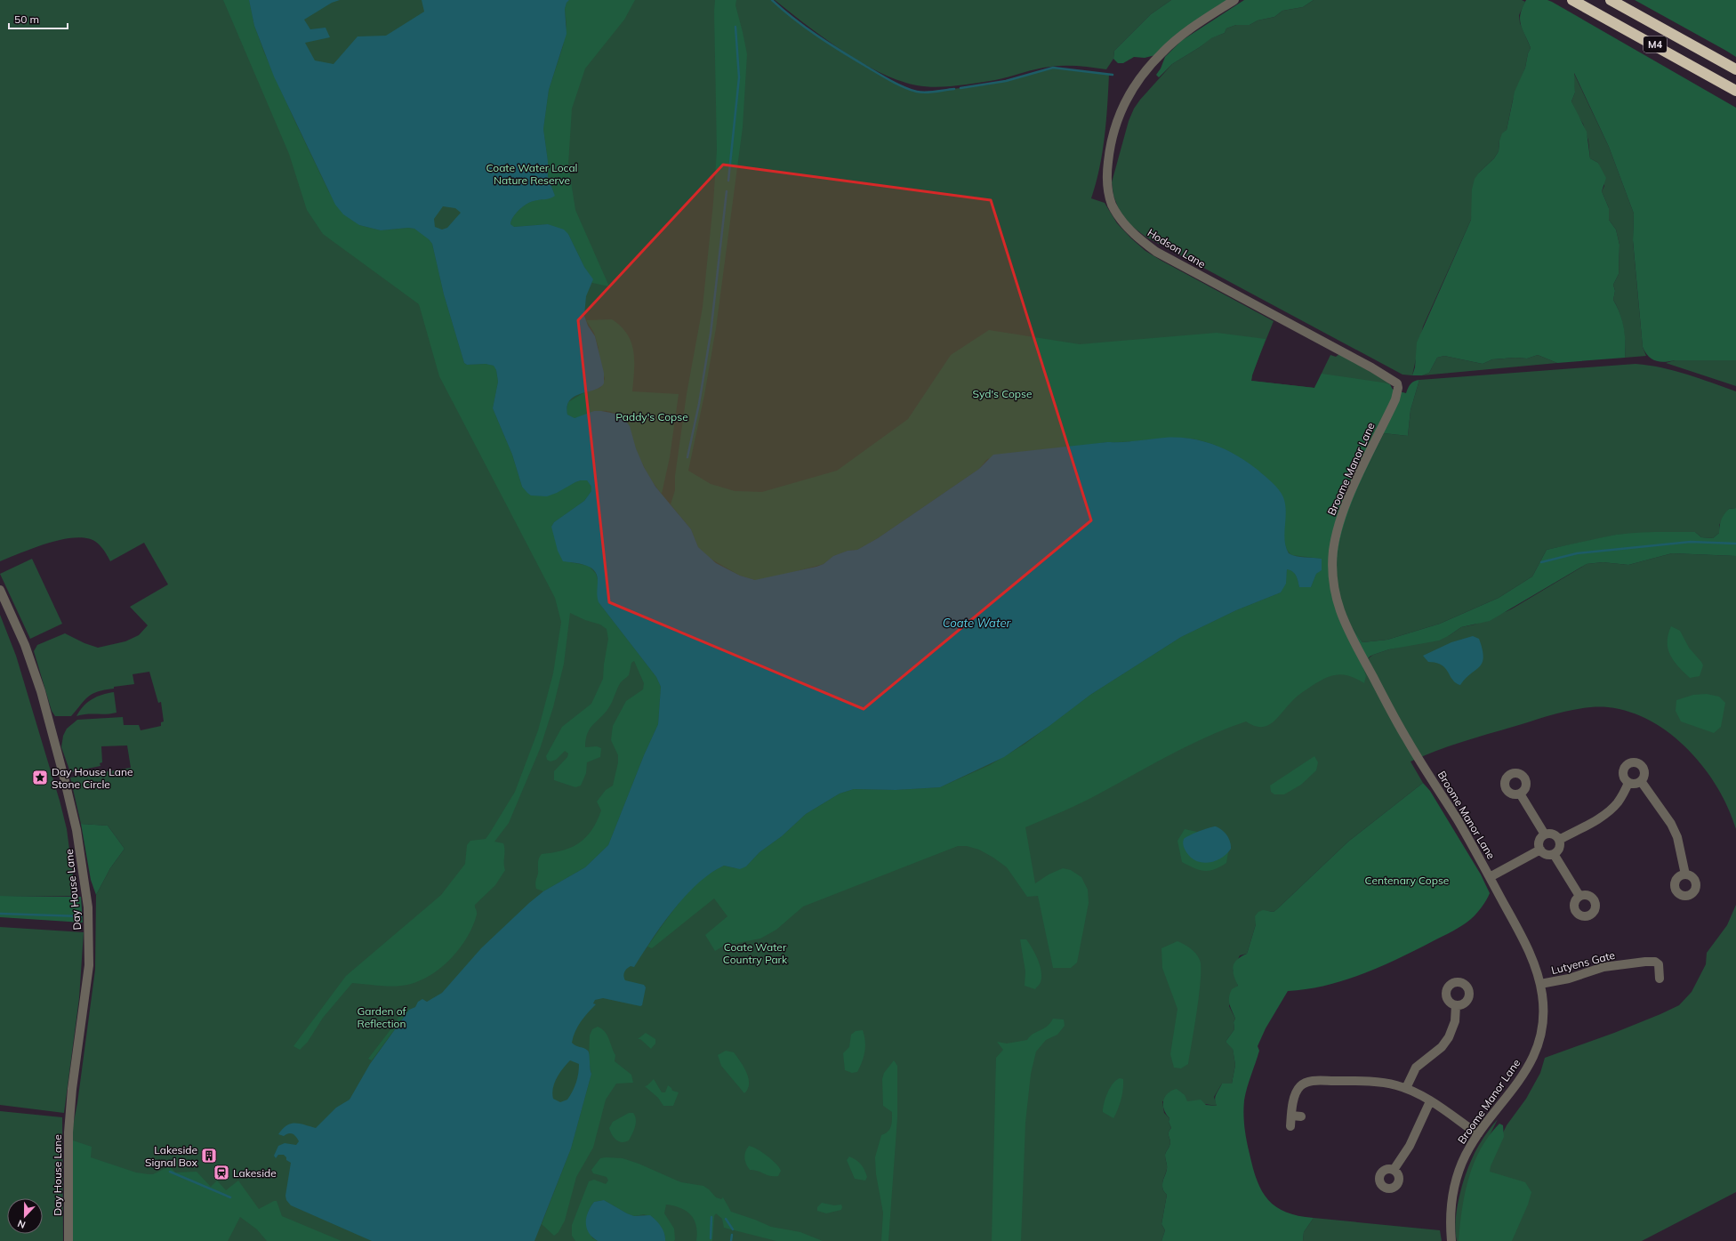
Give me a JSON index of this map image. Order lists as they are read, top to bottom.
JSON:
{
  "streets": {
    "highway": ["M4"],
    "street": [
      "Hodson Lane",
      "Broome Manor Lane",
      "Day House Lane",
      "Lutyens Gate"
    ]
  },
  "crossings": [
    ["Hodson Lane", "Broome Manor Lane"],
    ["Broome Manor Lane", "Lutyens Gate"]
  ],
  "water": ["Coate Water"],
  "parks": [
    "Coate Water Local Nature Reserve",
    "Syd's Copse",
    "Paddy's Copse",
    "Centenary Copse",
    "Coate Water Country Park",
    "Garden of Reflection"
  ],
  "places": {
    "place": ["Day House Lane Stone Circle"],
    "building": ["Lakeside Signal Box"],
    "station": ["Lakeside"]
  },
  "scale_bar": "50 m",
  "north": "bottom"
}
